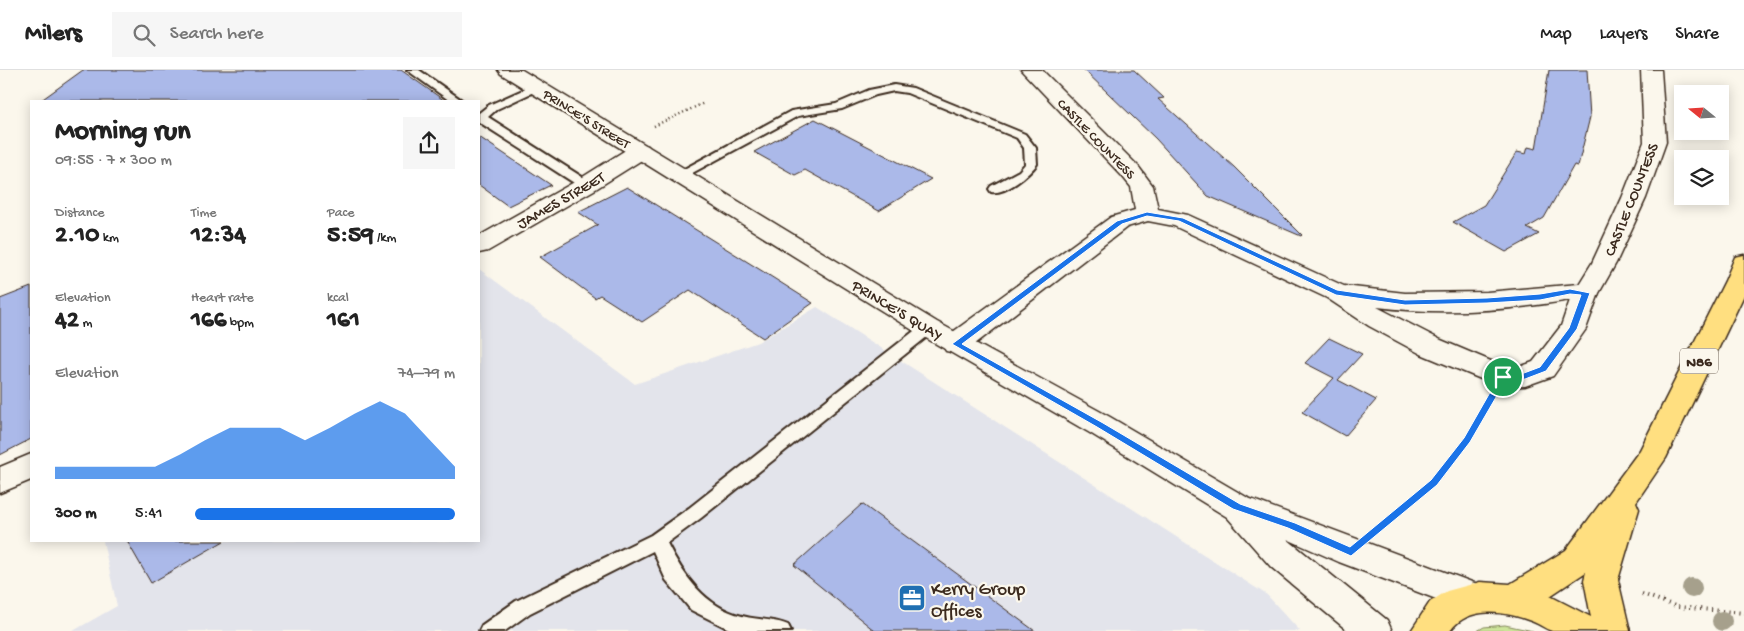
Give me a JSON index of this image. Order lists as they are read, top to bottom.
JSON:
{
  "streets": {
    "main road": ["N86"],
    "street": [
      "PRINCE'S STREET",
      "CASTLE COUNTESS",
      "JAMES STREET",
      "PRINCE'S QUAY"
    ]
  },
  "crossings": [
    ["PRINCE'S STREET", "JAMES STREET"],
    ["PRINCE'S STREET", "PRINCE'S QUAY"],
    ["CASTLE COUNTESS", "PRINCE'S QUAY"],
    ["JAMES STREET", "PRINCE'S QUAY"]
  ],
  "places": {
    "office": ["Kerry Group Offices"]
  },
  "north": "left",
  "page": {
    "header": "Milers",
    "search": "Search here",
    "nav": ["Map", "Layers", "Share"],
    "heading": ["Morning run", "09:55 · 7 × 300 m"],
    "stats": [
      ["Distance", "2.10 km"],
      ["Time", "12:34"],
      ["Pace", "5:59 /km"],
      ["Elevation", "42 m"],
      ["Heart rate", "166 bpm"],
      ["kcal", "161"]
    ],
    "chart": ["Elevation", "74–79 m"],
    "list": [
      {
        "name": "300 m",
        "note": "5:41"
      }
    ]
  }
}
